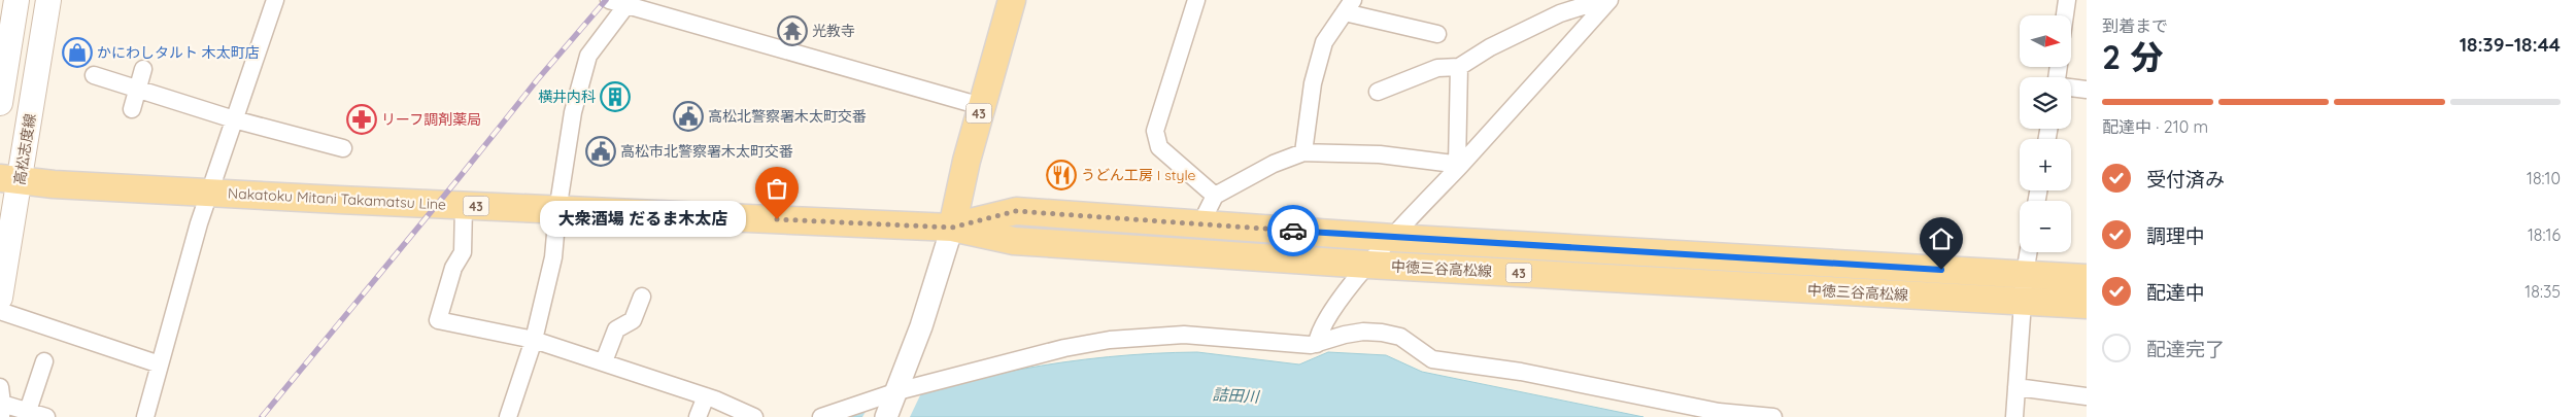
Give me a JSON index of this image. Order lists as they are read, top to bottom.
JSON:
{
  "streets": {
    "main road": [
      "43",
      "高松志度線",
      "Nakatoku Mitani Takamatsu Line",
      "中徳三谷高松線"
    ]
  },
  "crossings": [
    ["43", "Nakatoku Mitani Takamatsu Line"],
    ["43", "中徳三谷高松線"],
    ["高松志度線", "Nakatoku Mitani Takamatsu Line"],
    ["Nakatoku Mitani Takamatsu Line", "中徳三谷高松線"]
  ],
  "water": ["詰田川"],
  "places": {
    "temple": ["光教寺"],
    "shop": ["かにわしタルト 木太町店"],
    "building": ["横井内科"],
    "public building": ["高松北警察署木太町交番", "高松市北警察署木太町交番"],
    "pharmacy": ["リーフ調剤薬局"],
    "restaurant": ["うどん工房 I style"],
    "other": ["大衆酒場 だるま木太店"]
  },
  "north": "right",
  "page": {
    "heading": ["2 分", "到着まで", "18:39–18:44"],
    "map_buttons": ["+", "−"],
    "bar": "配達中 · 210 m",
    "list": [
      ["受付済み", "18:10"],
      ["調理中", "18:16"],
      ["配達中", "18:35"],
      "配達完了"
    ],
    "bubble": "大衆酒場 だるま木太店"
  }
}
